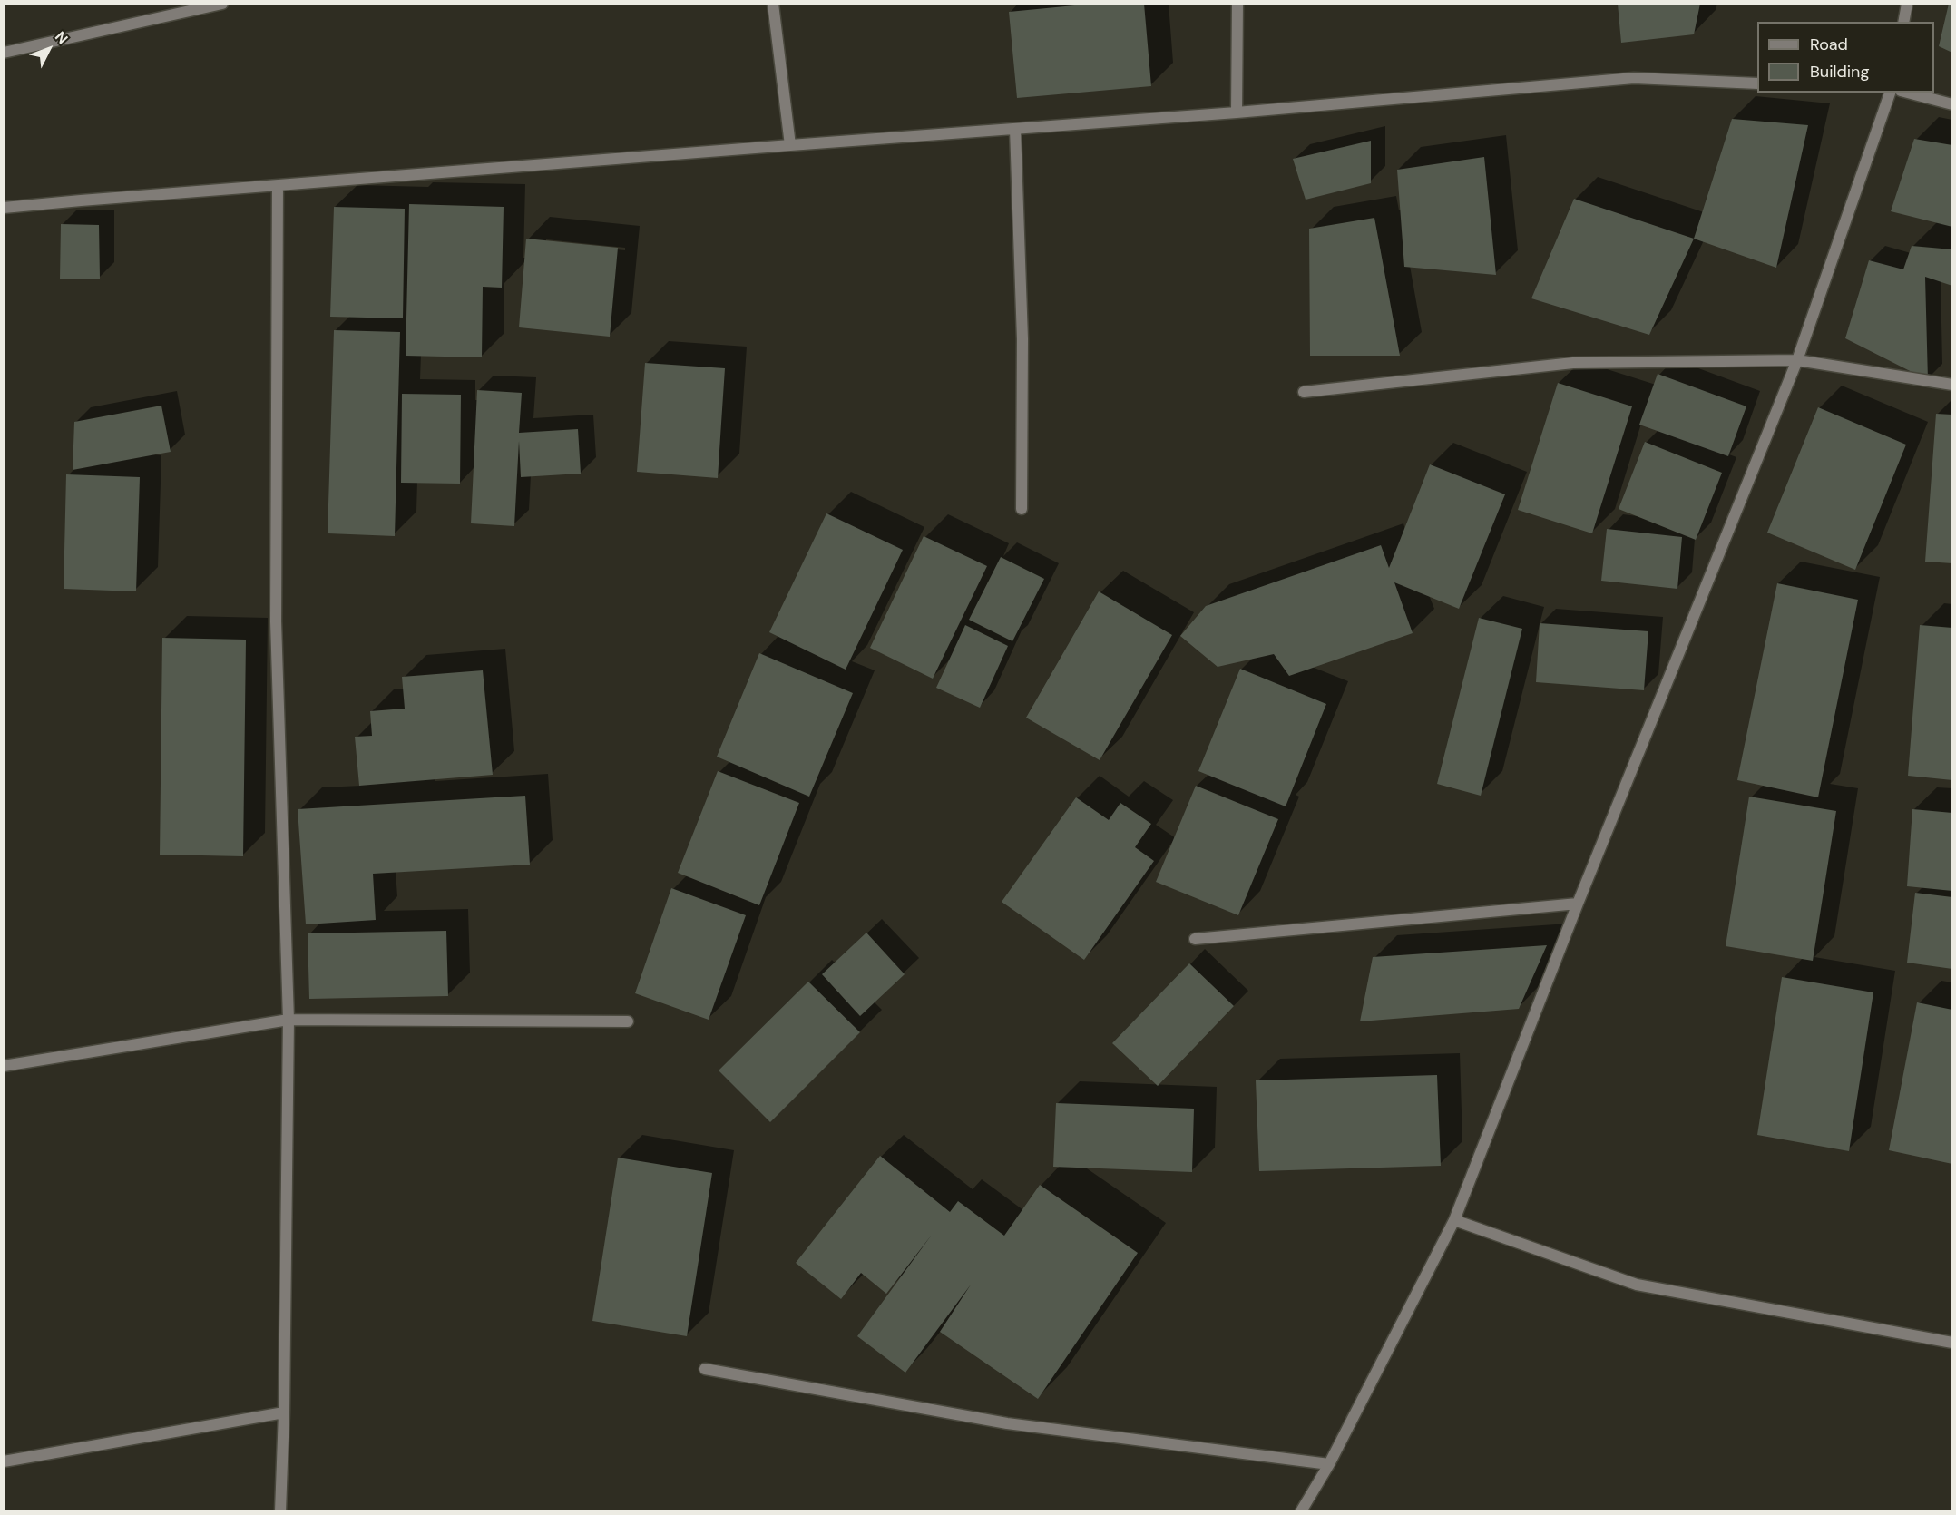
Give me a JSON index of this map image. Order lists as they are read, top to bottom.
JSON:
{
  "legend": ["Road", "Building"],
  "north": "top right"
}
